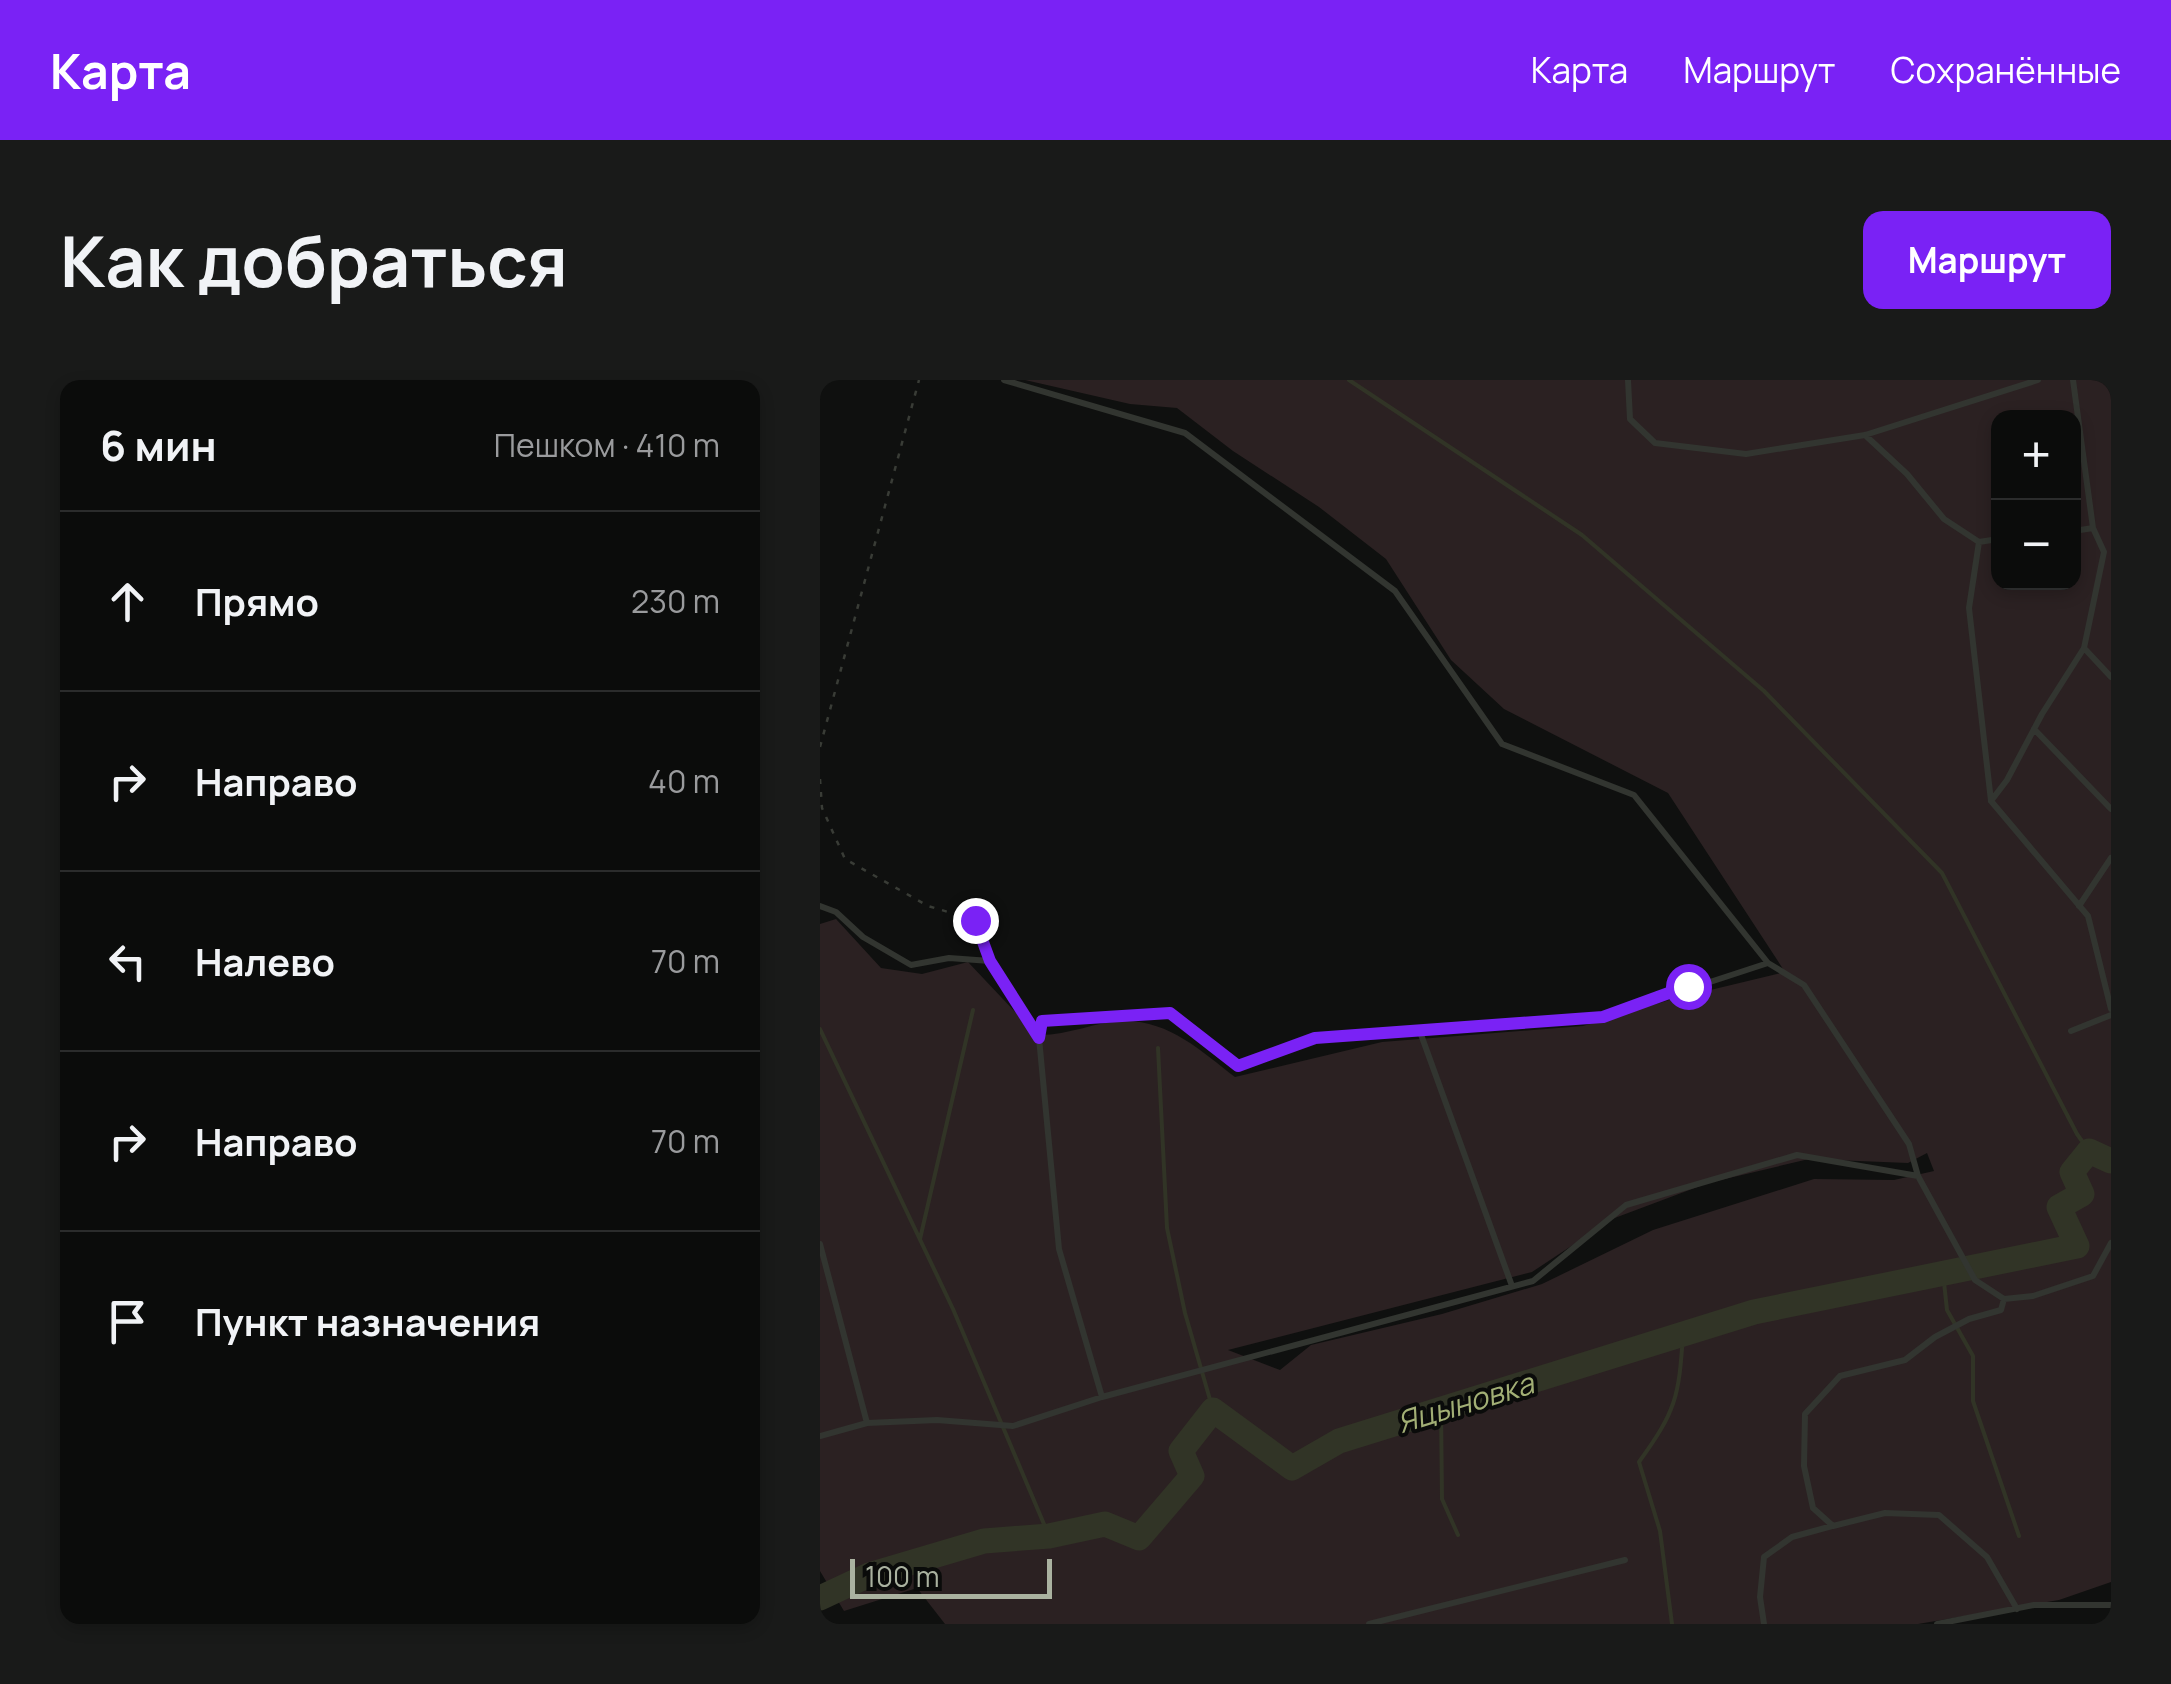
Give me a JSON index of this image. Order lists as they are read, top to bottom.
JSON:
{
  "water": ["Яцыновка"],
  "scale_bar": "100 m",
  "page": {
    "header": "Карта",
    "nav": ["Карта", "Маршрут", "Сохранённые"],
    "buttons": "Маршрут",
    "title": "Как добраться",
    "heading": ["6 мин", "Пешком · 410 m"],
    "map_buttons": ["+", "−"],
    "list": [
      ["Прямо", "230 m"],
      ["Направо", "40 m"],
      ["Налево", "70 m"],
      ["Направо", "70 m"],
      "Пункт назначения"
    ],
    "scale": "100 m"
  }
}
